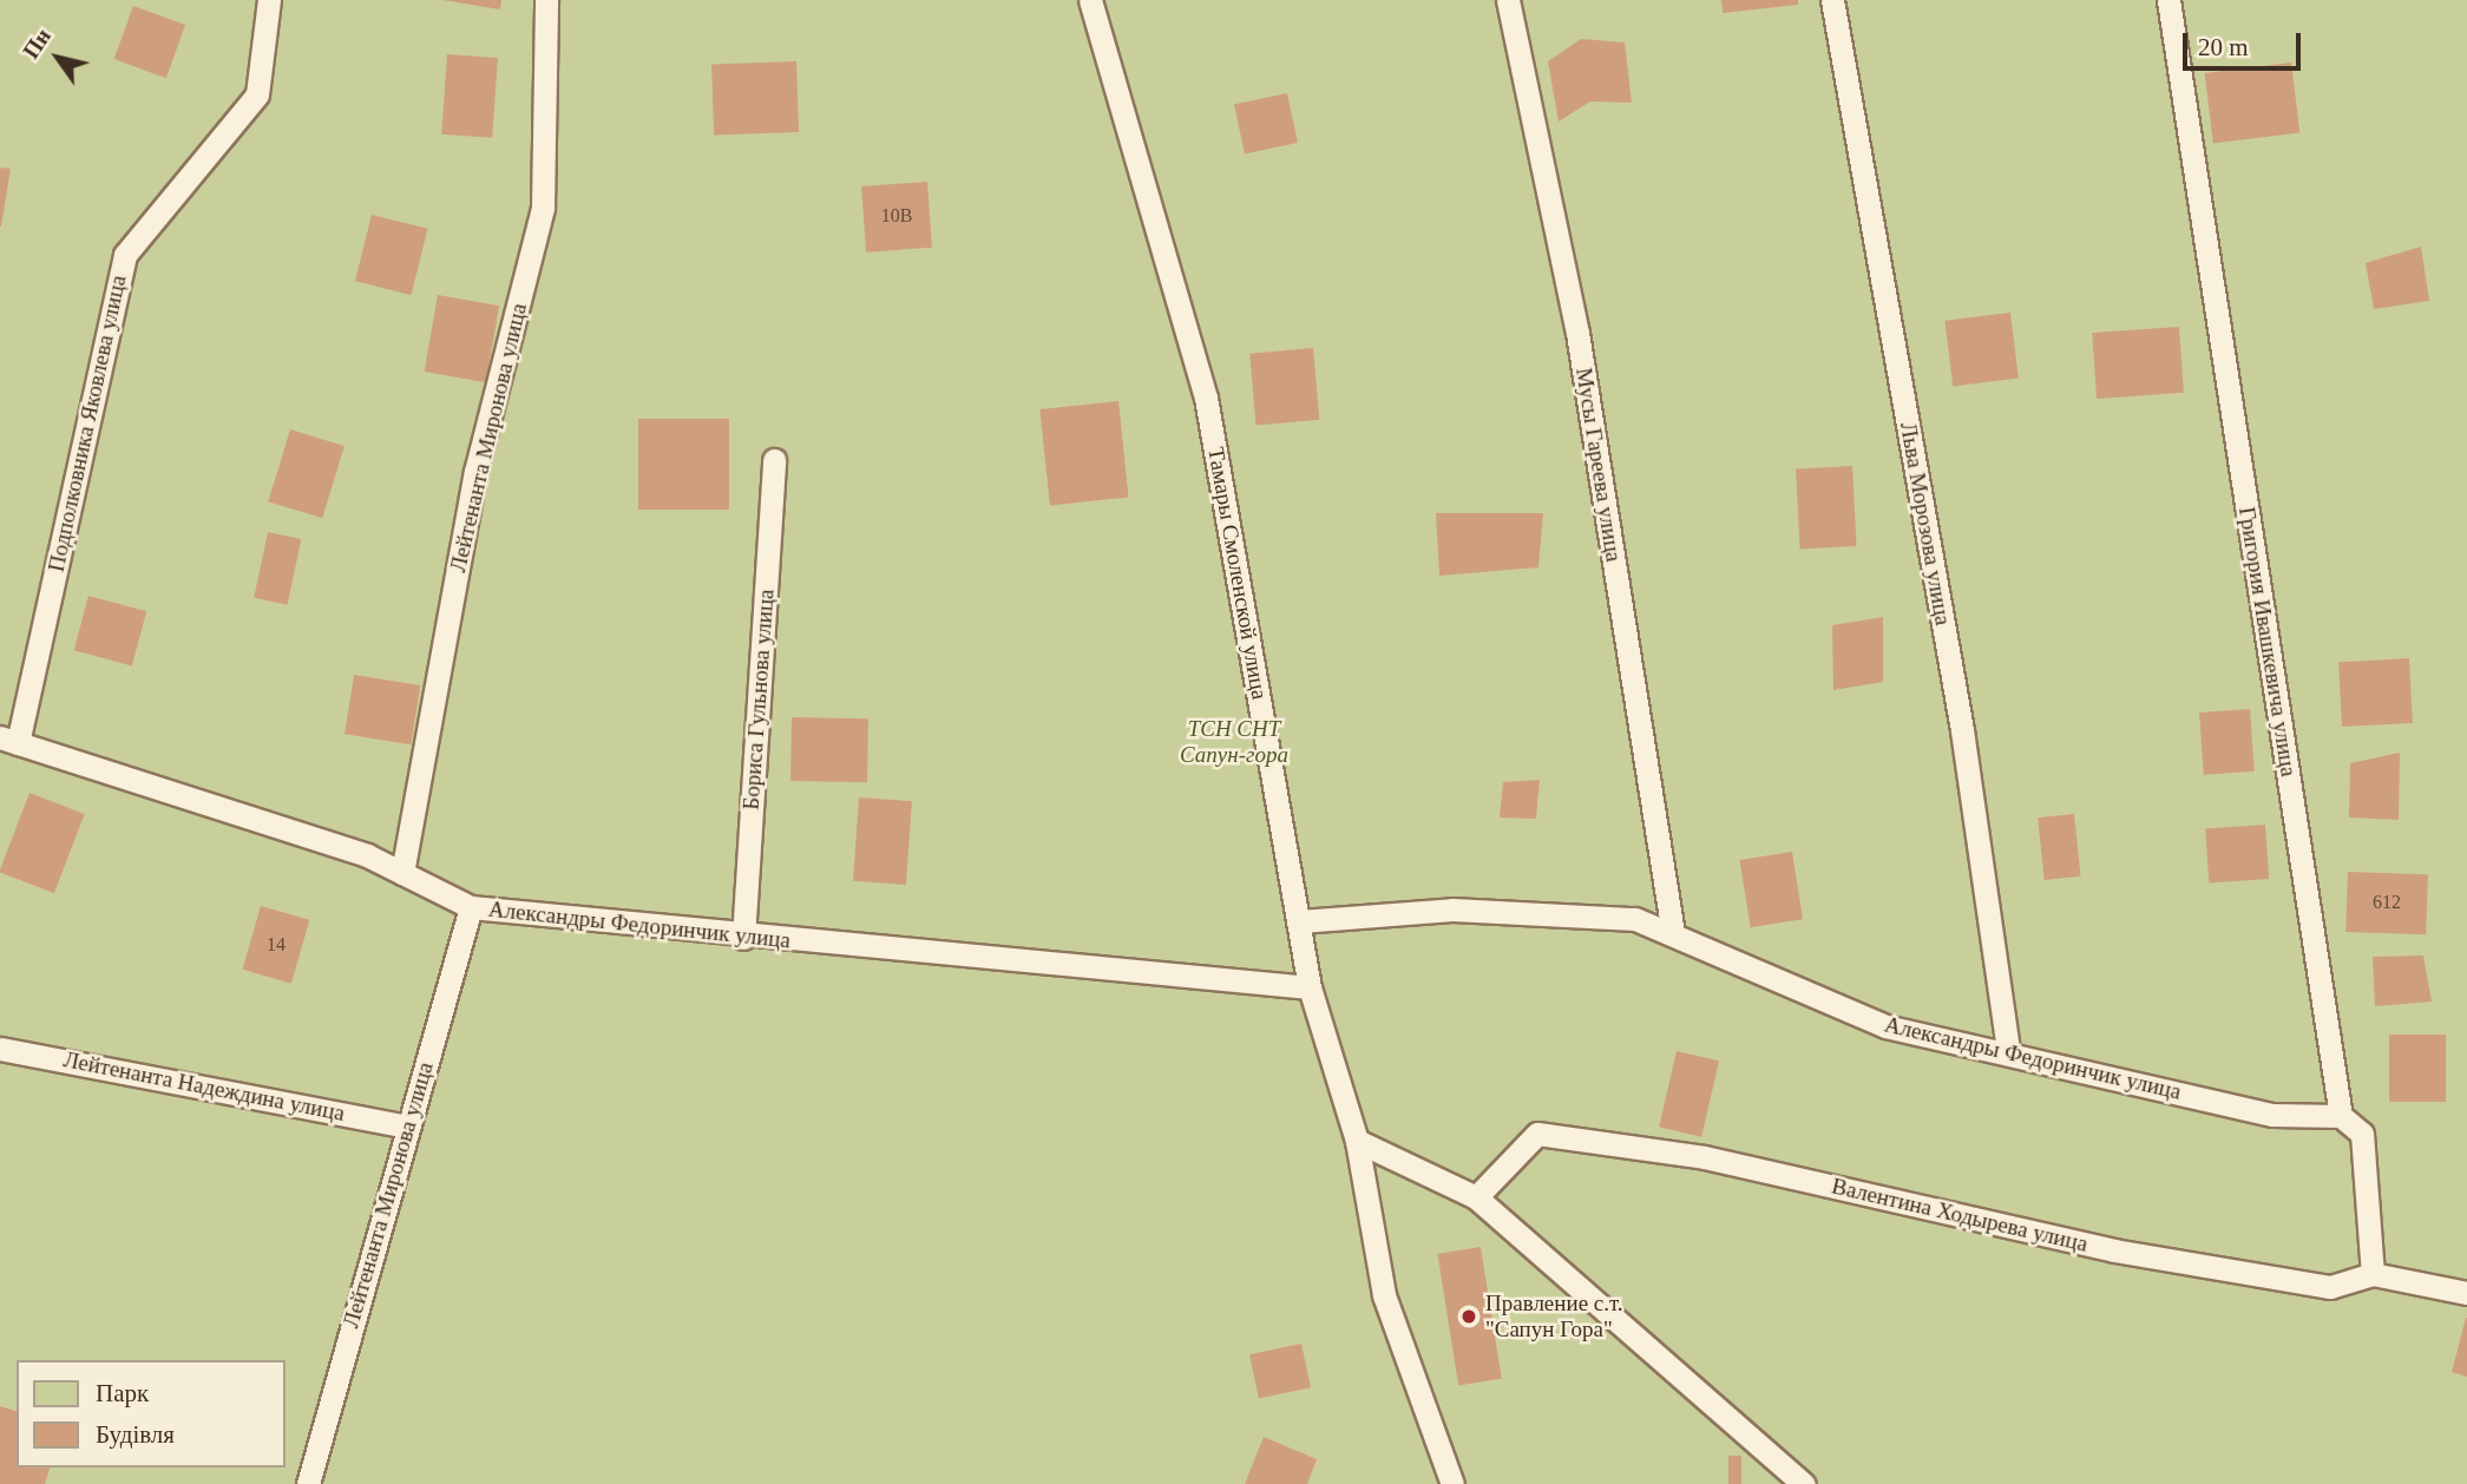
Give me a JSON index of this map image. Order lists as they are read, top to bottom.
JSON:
{
  "streets": {
    "lane": [
      "Подполковника Яковлева улица",
      "Лейтенанта Миронова улица",
      "Мусы Гареева улица",
      "Льва Морозова улица",
      "Тамары Смоленской улица",
      "Григория Ивашкевича улица",
      "Бориса Гульнова улица",
      "Александры Федоринчик улица",
      "Лейтенанта Надеждина улица",
      "Валентина Ходырева улица"
    ]
  },
  "crossings": [
    ["Подполковника Яковлева улица", "Александры Федоринчик улица"],
    ["Лейтенанта Миронова улица", "Александры Федоринчик улица"],
    ["Лейтенанта Миронова улица", "Лейтенанта Надеждина улица"],
    ["Мусы Гареева улица", "Александры Федоринчик улица"],
    ["Льва Морозова улица", "Александры Федоринчик улица"],
    ["Тамары Смоленской улица", "Александры Федоринчик улица"],
    ["Григория Ивашкевича улица", "Александры Федоринчик улица"],
    ["Григория Ивашкевича улица", "Валентина Ходырева улица"],
    ["Бориса Гульнова улица", "Александры Федоринчик улица"]
  ],
  "parks": ["ТСН СНТ Сапун-гора"],
  "places": ["Правление с.т. \"Сапун Гора\""],
  "house_numbers": ["10В", "612", "14"],
  "legend": ["Парк", "Будівля"],
  "scale_bar": "20 m",
  "north": "top left"
}
